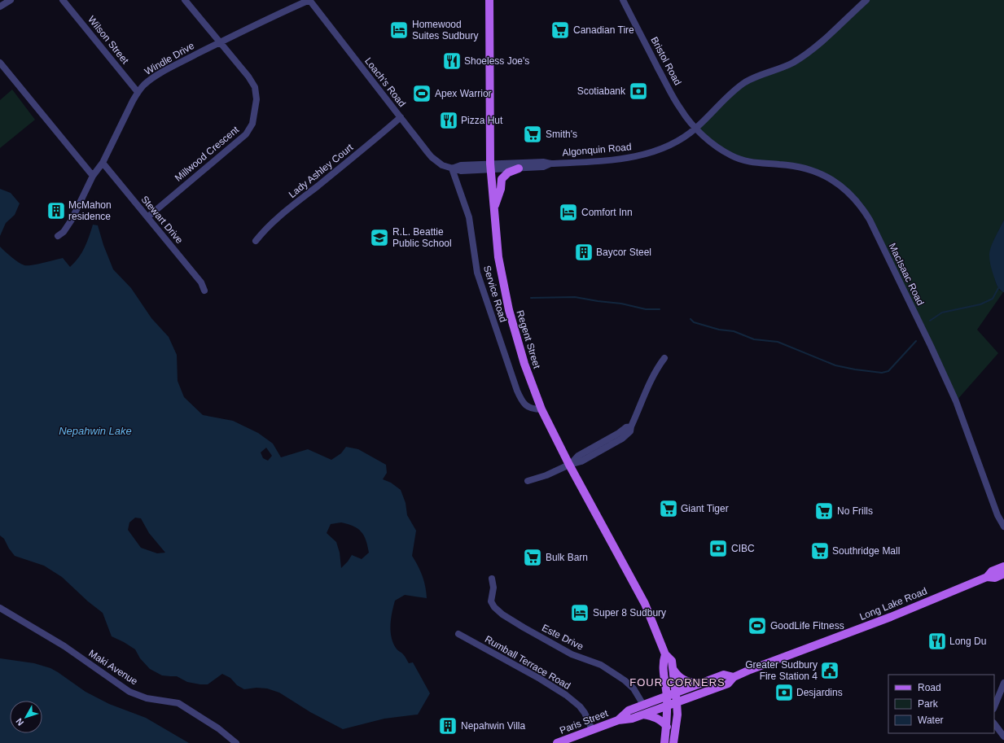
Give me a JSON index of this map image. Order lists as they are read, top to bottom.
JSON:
{
  "streets": {
    "main road": ["Regent Street", "Long Lake Road", "Paris Street"],
    "street": [
      "Wilson Street",
      "Windle Drive",
      "Bristol Road",
      "Loach's Road",
      "Algonquin Road",
      "Millwood Crescent",
      "Lady Ashley Court",
      "Stewart Drive",
      "MacIsaac Road",
      "Service Road",
      "Este Drive",
      "Rumball Terrace Road",
      "Maki Avenue"
    ]
  },
  "crossings": [
    ["Wilson Street", "Windle Drive"],
    ["Windle Drive", "Loach's Road"],
    ["Windle Drive", "Millwood Crescent"],
    ["Windle Drive", "Stewart Drive"],
    ["Bristol Road", "Algonquin Road"],
    ["Bristol Road", "MacIsaac Road"],
    ["Loach's Road", "Lady Ashley Court"],
    ["Loach's Road", "Service Road"],
    ["Algonquin Road", "MacIsaac Road"],
    ["Algonquin Road", "Regent Street"],
    ["Millwood Crescent", "Stewart Drive"],
    ["Service Road", "Regent Street"],
    ["Regent Street", "Long Lake Road"],
    ["Regent Street", "Paris Street"],
    ["Long Lake Road", "Paris Street"],
    ["Este Drive", "Paris Street"],
    ["Rumball Terrace Road", "Paris Street"]
  ],
  "districts": ["FOUR CORNERS"],
  "water": ["Nepahwin Lake"],
  "places": {
    "hotel": ["Homewood Suites Sudbury", "Comfort Inn", "Super 8 Sudbury"],
    "supermarket": [
      "Canadian Tire",
      "Smith's",
      "Giant Tiger",
      "No Frills",
      "Southridge Mall",
      "Bulk Barn"
    ],
    "restaurant": ["Shoeless Joe's", "Pizza Hut", "Long Du"],
    "bank": ["Scotiabank", "CIBC", "Desjardins"],
    "sports": ["Apex Warrior", "GoodLife Fitness"],
    "building": ["McMahon residence", "Baycor Steel", "Nepahwin Villa"],
    "school or university": ["R.L. Beattie Public School"],
    "public building": ["Greater Sudbury Fire Station 4"]
  },
  "legend": ["Road", "Park", "Water"],
  "north": "bottom left"
}
